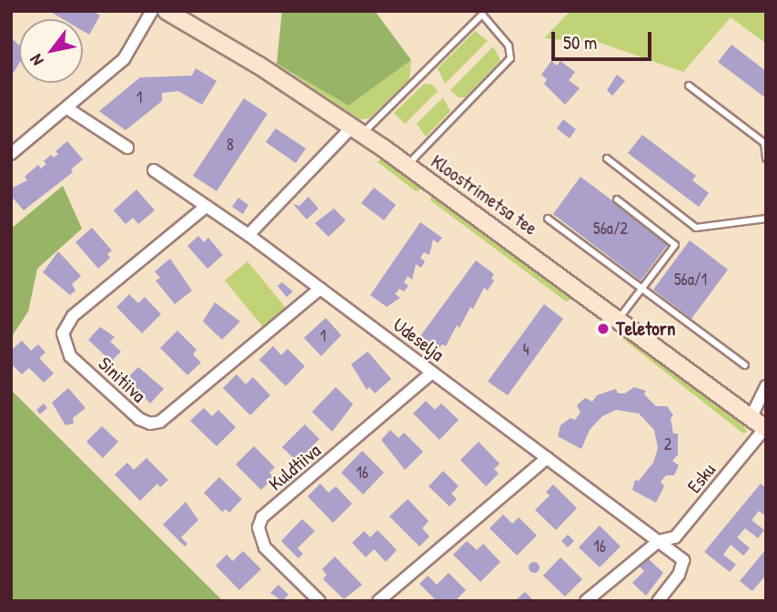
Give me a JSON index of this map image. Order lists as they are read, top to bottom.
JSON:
{
  "streets": {
    "main road": ["Kloostrimetsa tee"],
    "street": [
      "Udeselja",
      "Sinitiiva",
      "Kuldtiiva",
      "Esku"
    ]
  },
  "crossings": [
    ["Kloostrimetsa tee", "Esku"],
    ["Udeselja", "Sinitiiva"],
    ["Udeselja", "Kuldtiiva"],
    ["Udeselja", "Esku"]
  ],
  "places": ["Teletorn"],
  "house_numbers": [
    "1",
    "8",
    "56a/2",
    "56a/1",
    "1",
    "4",
    "2",
    "16",
    "16"
  ],
  "scale_bar": "50 m",
  "north": "bottom left"
}
